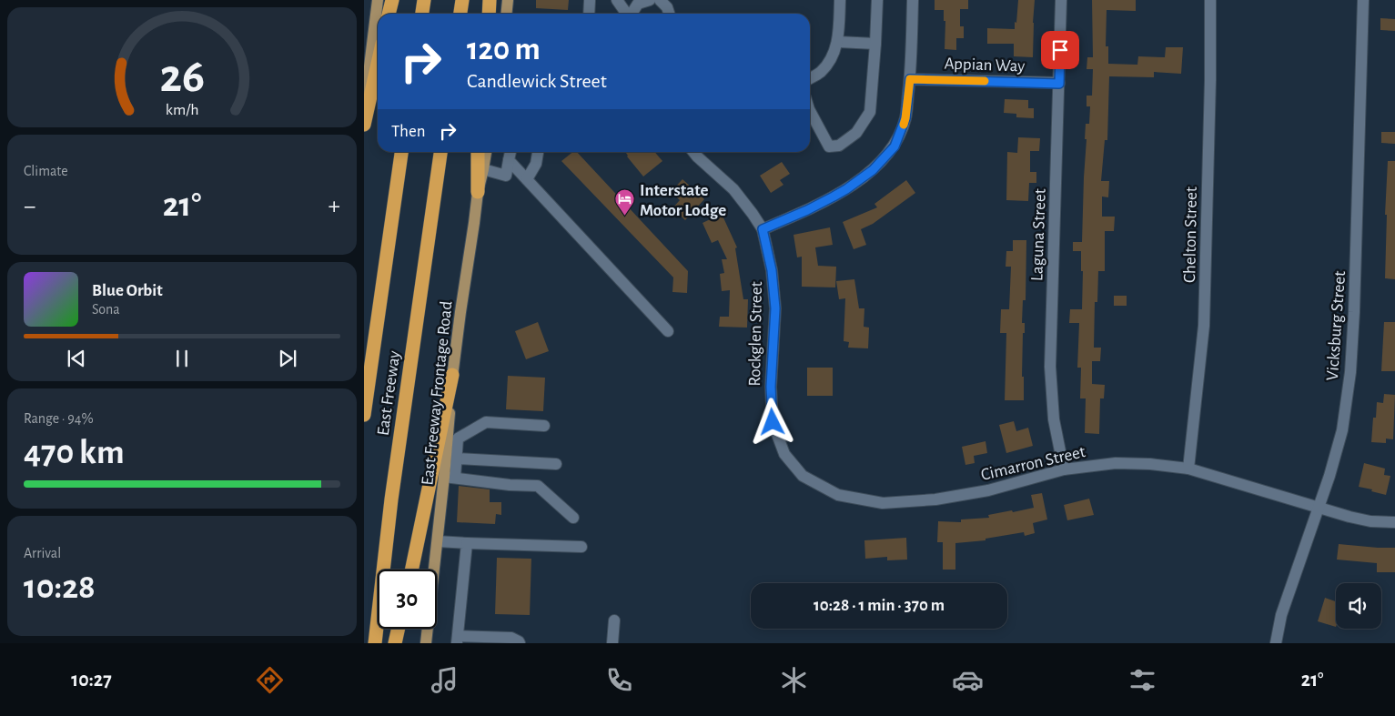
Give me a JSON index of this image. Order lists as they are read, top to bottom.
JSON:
{
  "streets": {
    "highway": ["East Freeway"],
    "main road": ["East Freeway Frontage Road"],
    "street": [
      "Appian Way",
      "Laguna Street",
      "Chelton Street",
      "Vicksburg Street",
      "Rockglen Street",
      "Cimarron Street"
    ]
  },
  "crossings": [
    ["Appian Way", "Laguna Street"],
    ["Laguna Street", "Cimarron Street"],
    ["Chelton Street", "Cimarron Street"],
    ["Vicksburg Street", "Cimarron Street"],
    ["Rockglen Street", "Cimarron Street"]
  ],
  "places": {
    "hotel": ["Interstate Motor Lodge"]
  },
  "page": {
    "turn": ["120 m", "Candlewick Street"],
    "then": "Then",
    "tile": [
      "Climate",
      ["Range · 94%", "470 km"],
      ["Arrival", "10:28"]
    ],
    "heat": ["−", "21°", "+"],
    "song": ["Blue Orbit", "Sona"],
    "limit": "30",
    "trip": "10:28 · 1 min · 370 m",
    "tabs": ["10:27", "21°"],
    "gauge": ["26", "km/h"]
  }
}
